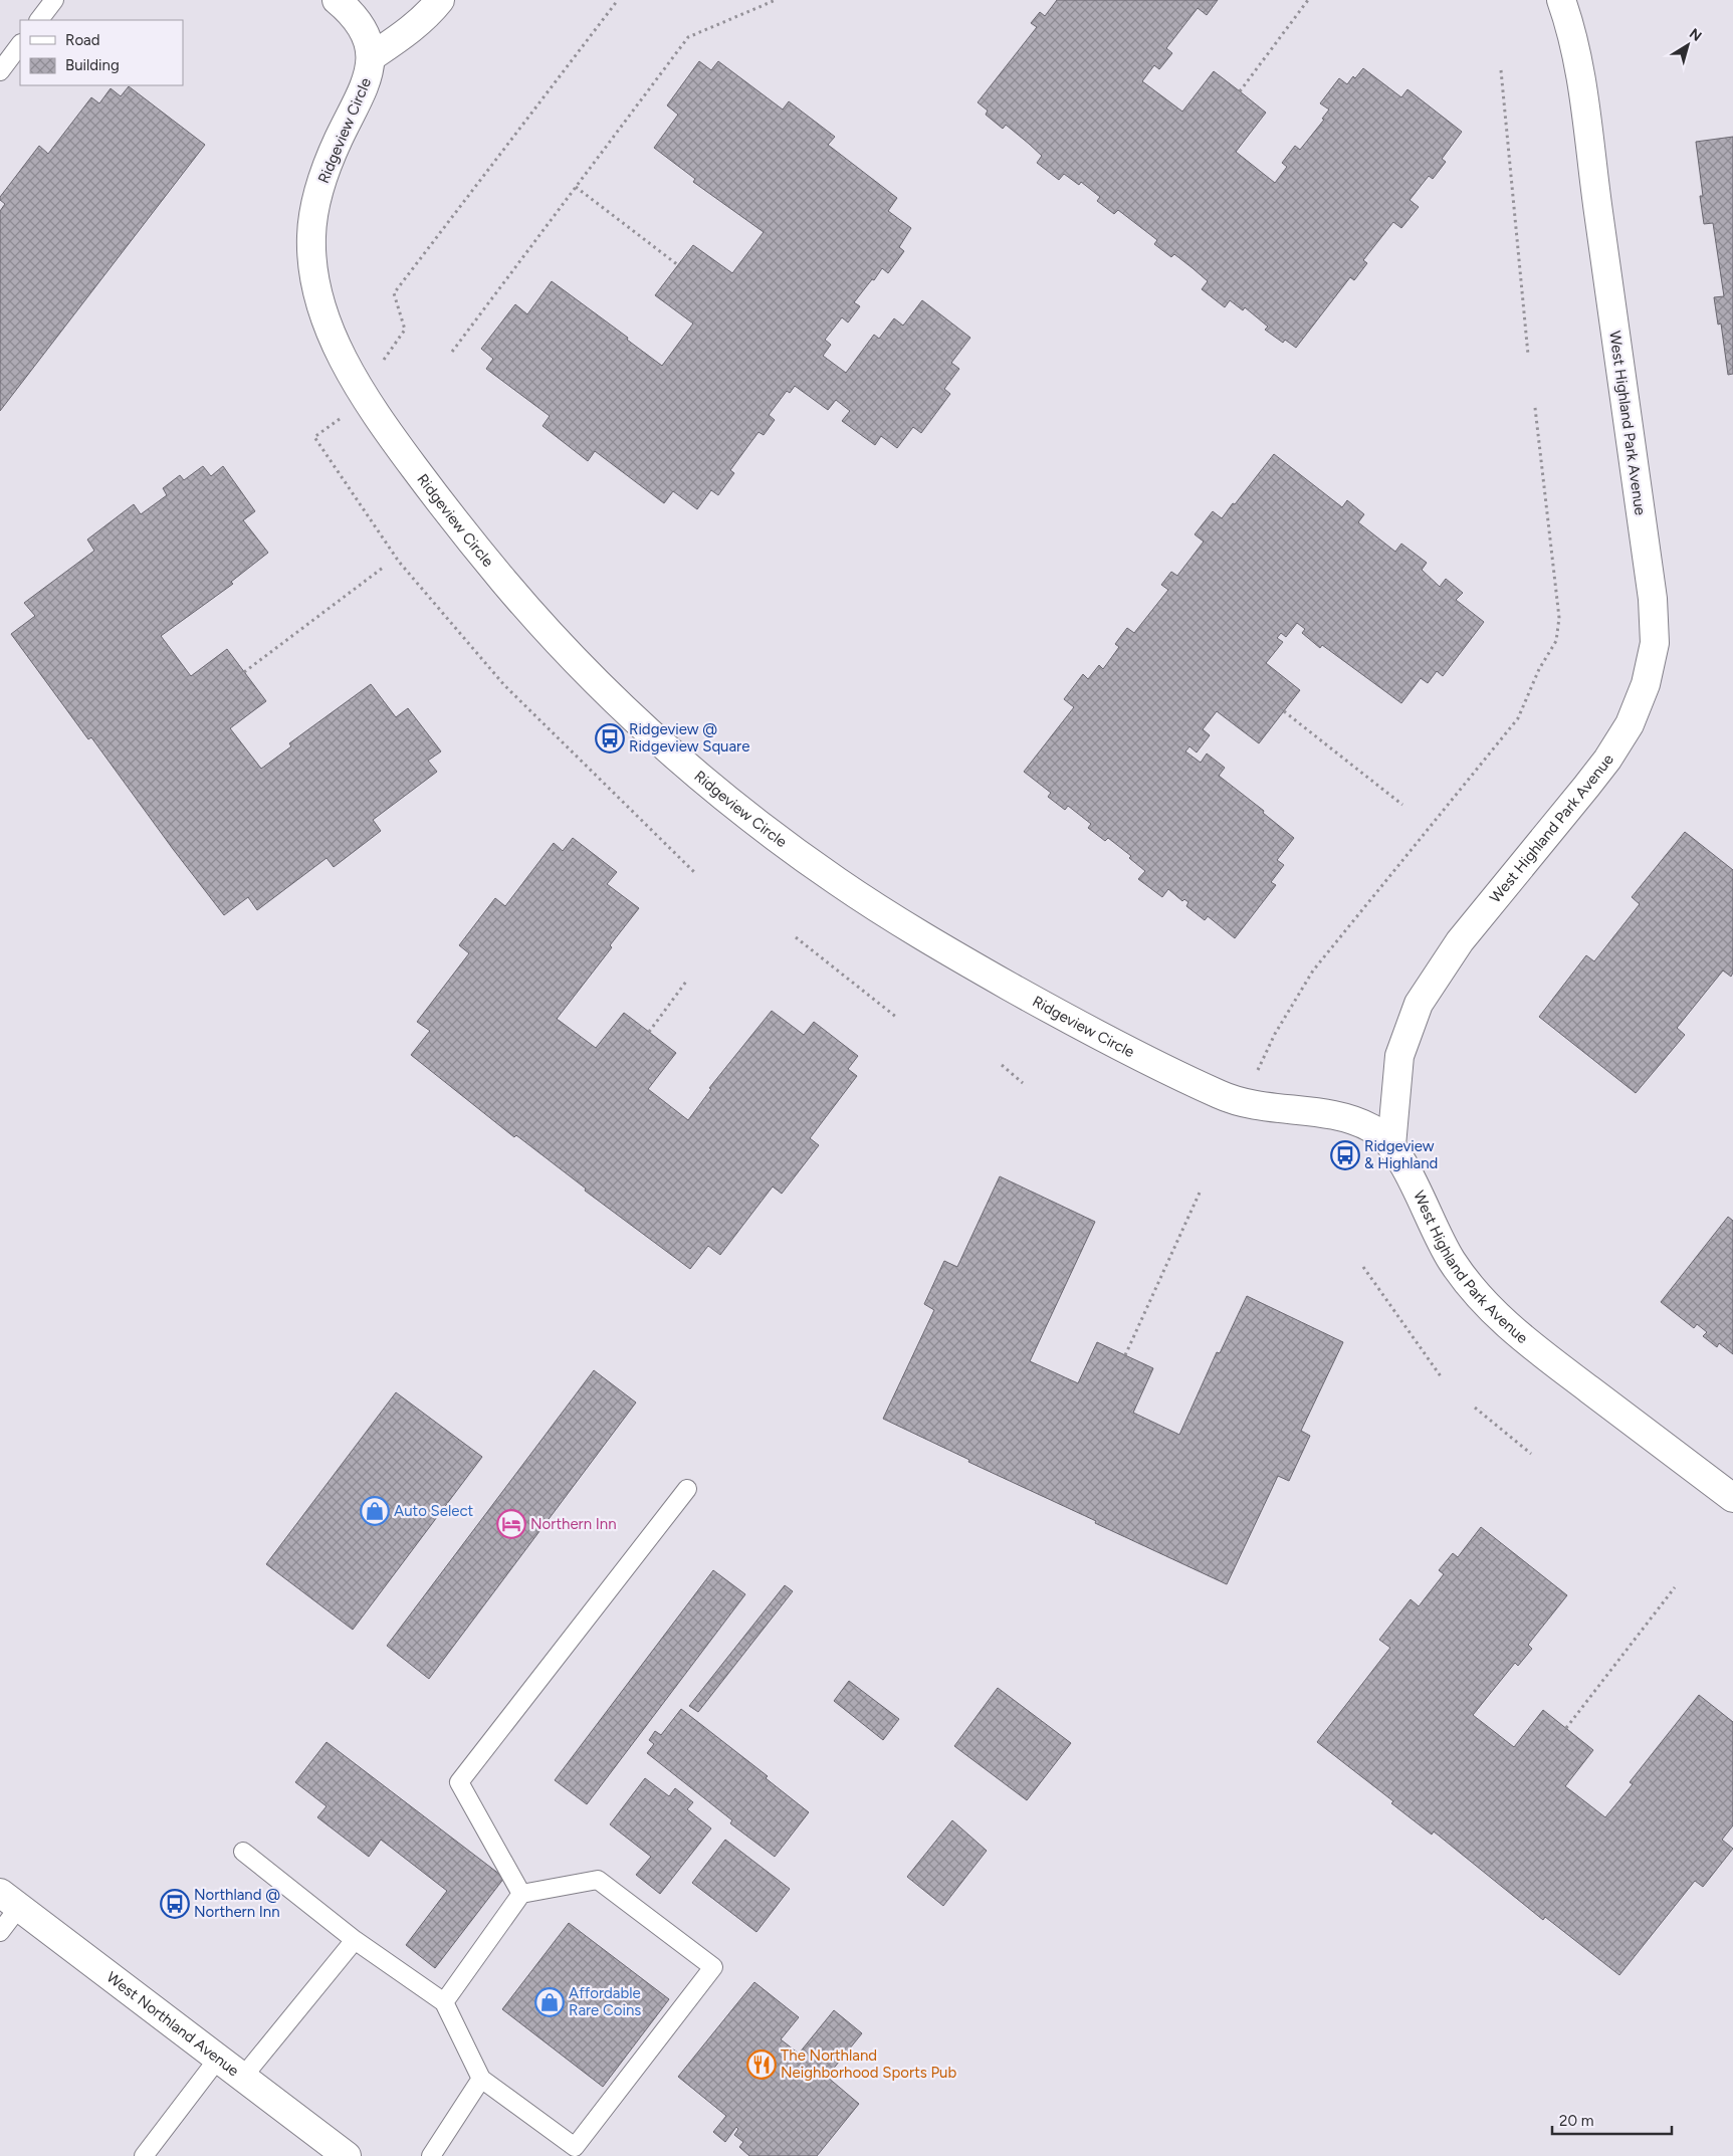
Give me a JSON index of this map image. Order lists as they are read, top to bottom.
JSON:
{
  "streets": {
    "street": ["Ridgeview Circle", "West Highland Park Avenue", "West Northland Avenue"]
  },
  "crossings": [
    ["Ridgeview Circle", "West Highland Park Avenue"]
  ],
  "places": {
    "bus stop": ["Ridgeview @ Ridgeview Square", "Ridgeview & Highland", "Northland @ Northern Inn"],
    "shop": ["Auto Select", "Affordable Rare Coins"],
    "hotel": ["Northern Inn"],
    "restaurant": ["The Northland Neighborhood Sports Pub"]
  },
  "legend": ["Road", "Building"],
  "scale_bar": "20 m",
  "north": "top right"
}
